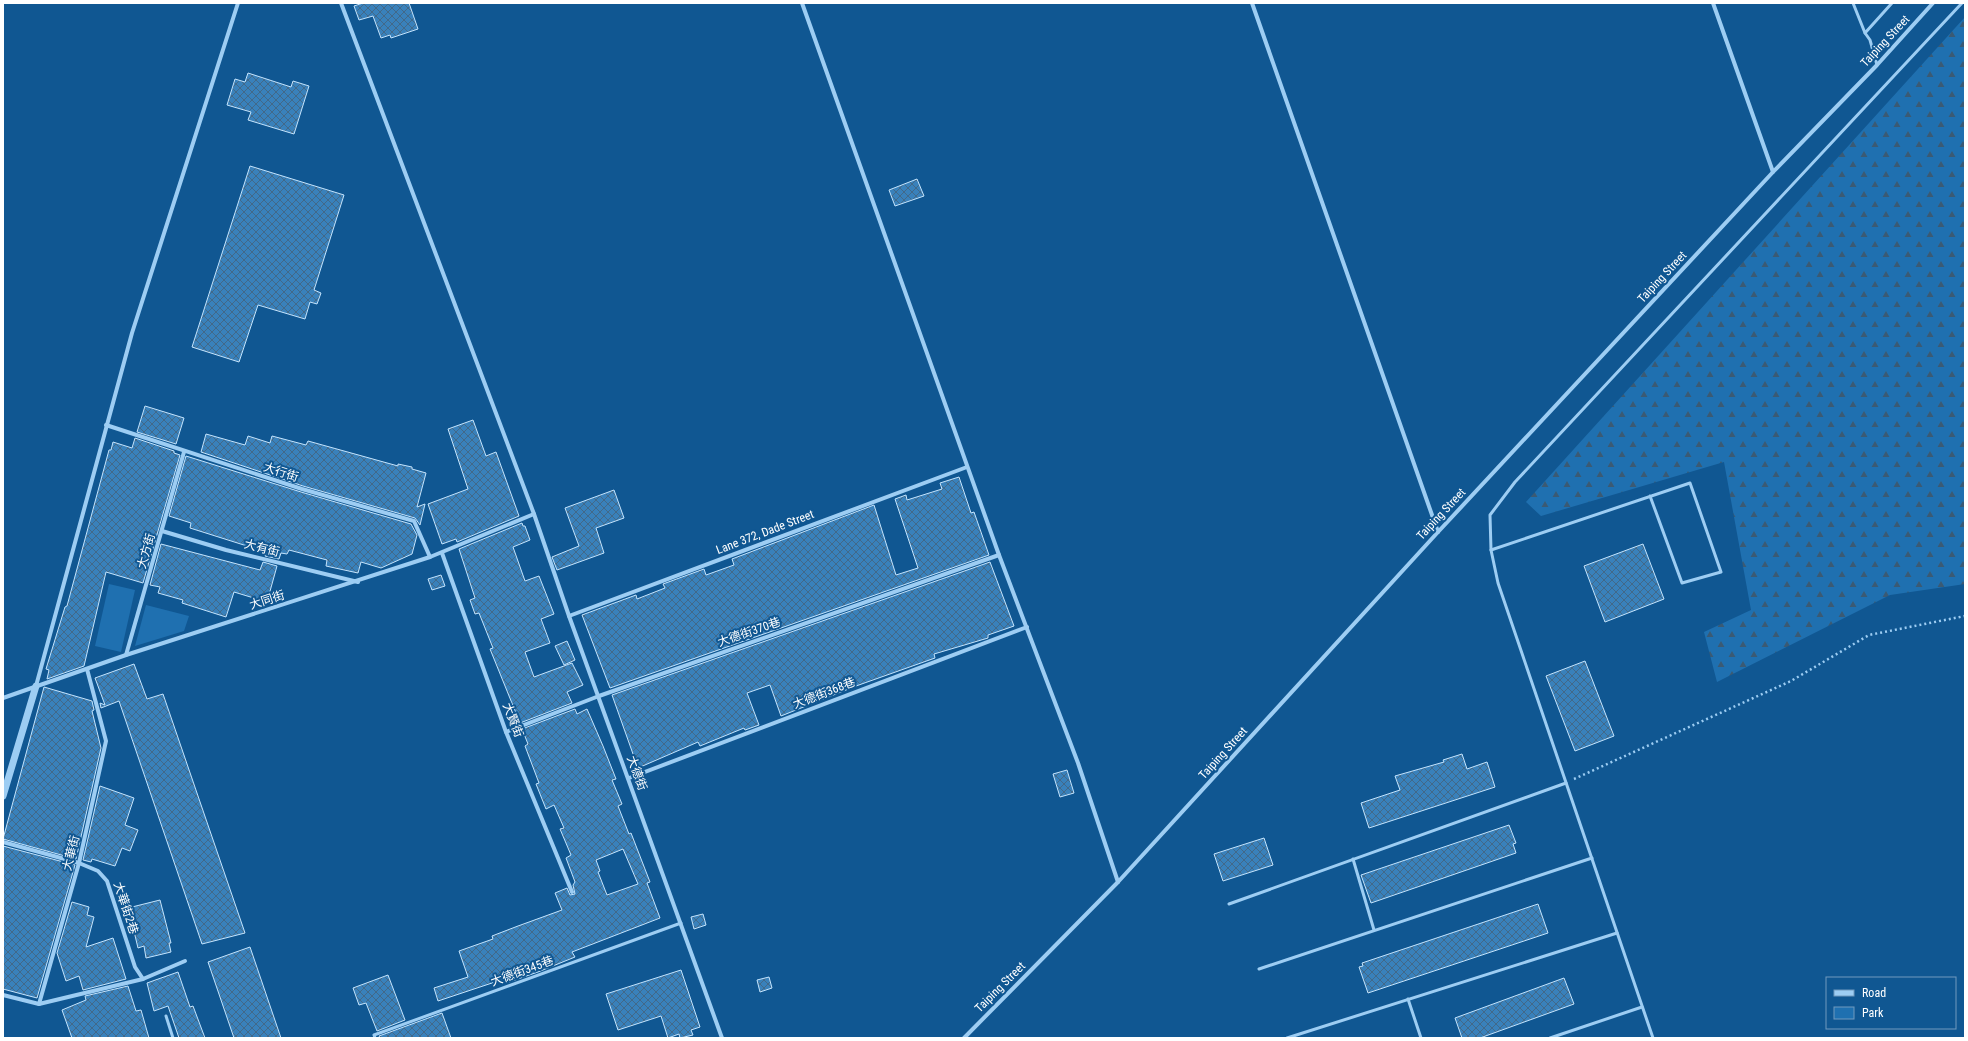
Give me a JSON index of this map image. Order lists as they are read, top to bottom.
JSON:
{
  "streets": {
    "street": [
      "Taiping Street",
      "大行街",
      "Lane 372, Dade Street",
      "大有街",
      "大方街",
      "大同街",
      "大德街370巷",
      "大德街368巷",
      "大賢街",
      "大德街",
      "大華街",
      "大華街2巷"
    ],
    "lane": ["大德街345巷"]
  },
  "crossings": [
    ["大行街", "大方街"],
    ["大行街", "大同街"],
    ["Lane 372, Dade Street", "大德街"],
    ["大有街", "大方街"],
    ["大有街", "大同街"],
    ["大方街", "大同街"],
    ["大同街", "大賢街"],
    ["大同街", "大德街"],
    ["大同街", "大華街"],
    ["大德街370巷", "大賢街"],
    ["大德街370巷", "大德街"],
    ["大德街368巷", "大德街"],
    ["大德街", "大德街345巷"],
    ["大華街", "大華街2巷"]
  ],
  "legend": ["Road", "Park"]
}
